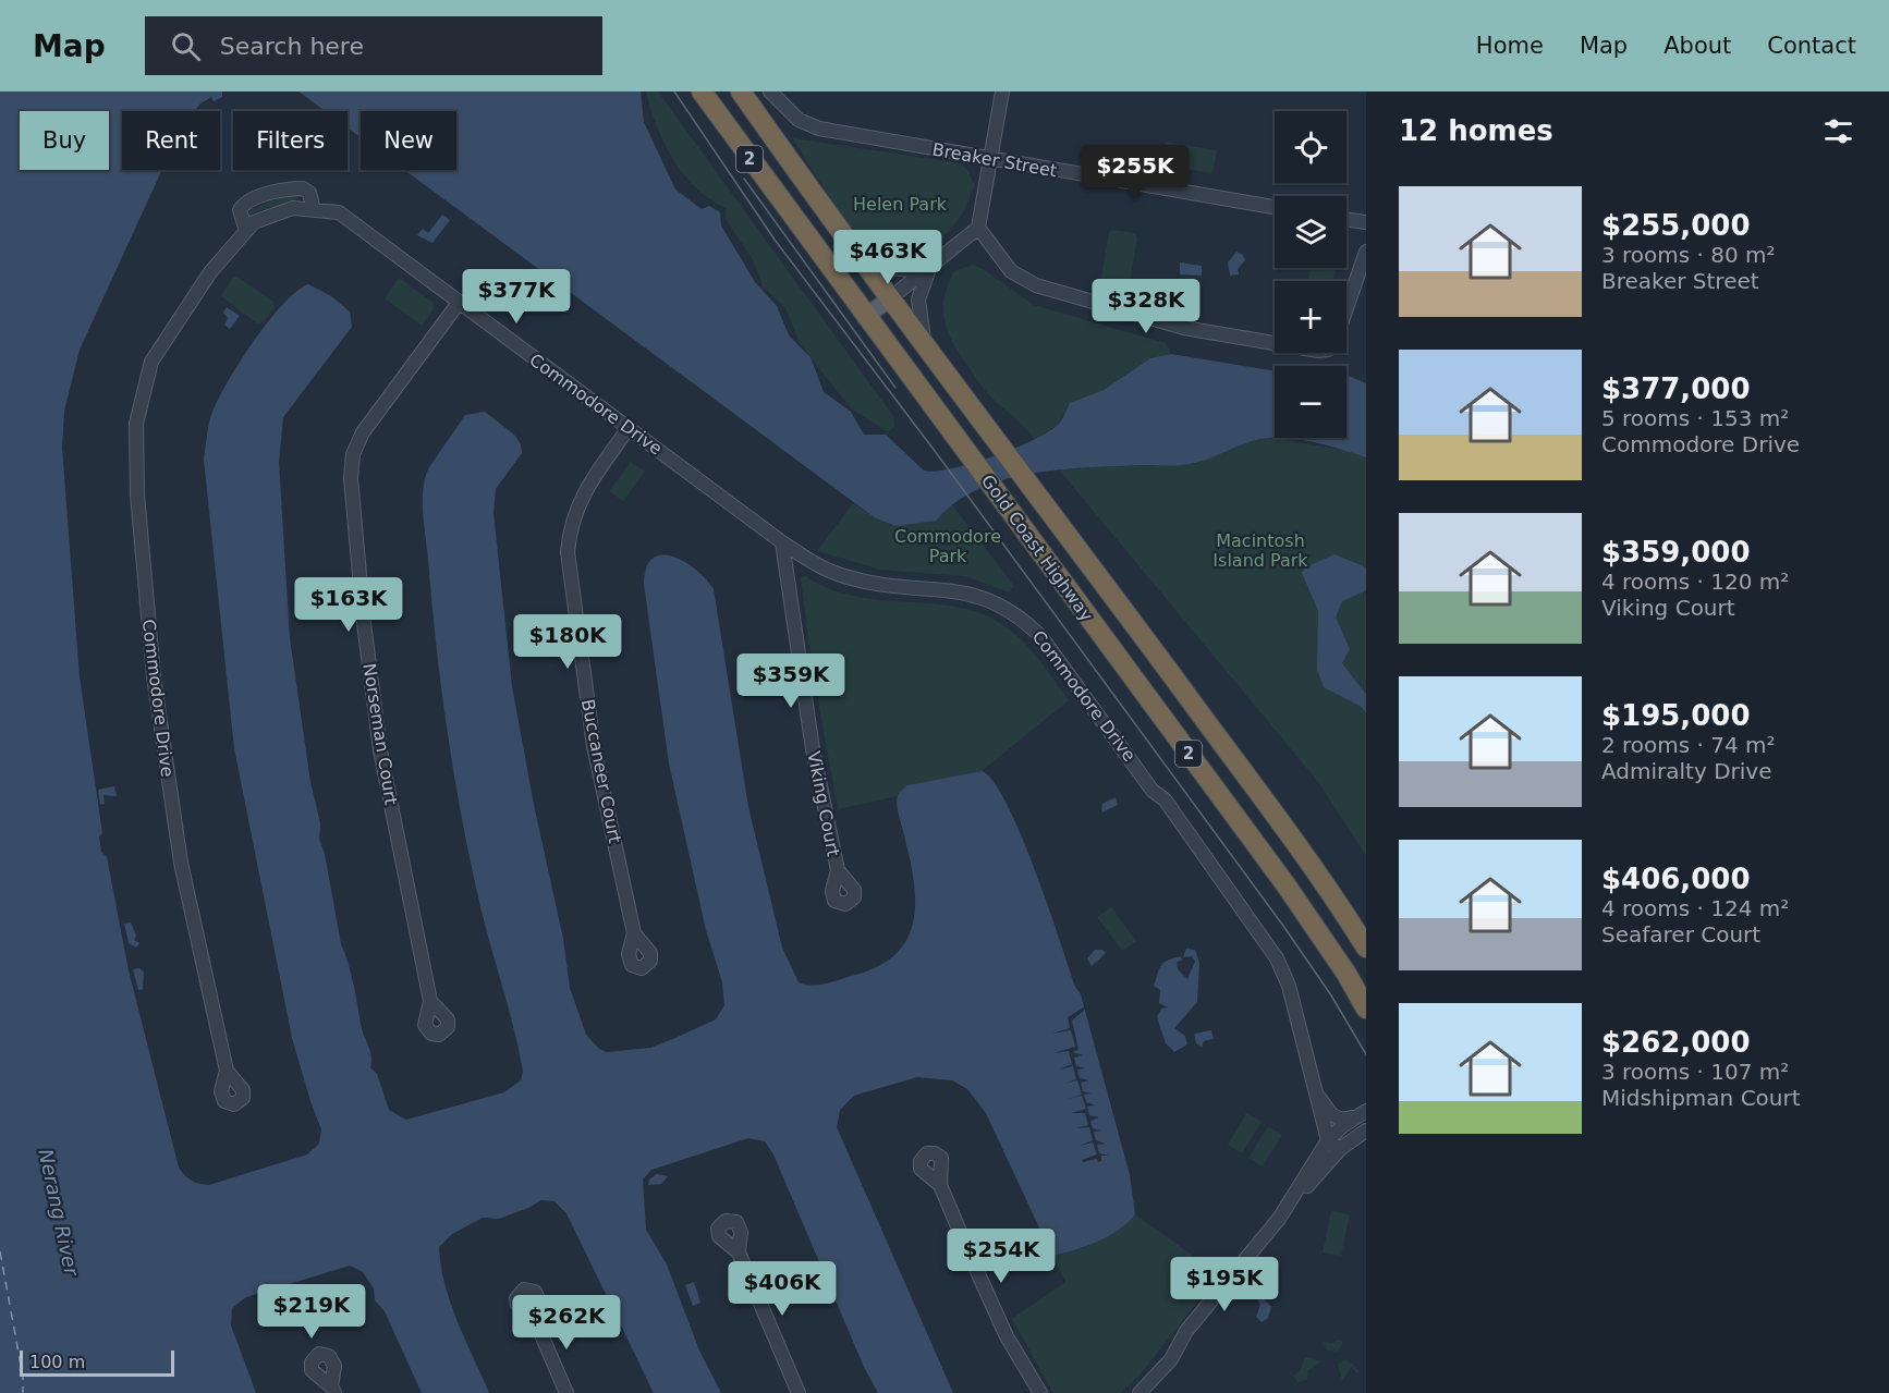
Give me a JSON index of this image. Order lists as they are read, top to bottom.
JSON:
{
  "streets": {
    "highway": ["2", "Gold Coast Highway"],
    "street": [
      "Breaker Street",
      "Commodore Drive",
      "Norseman Court",
      "Buccaneer Court",
      "Viking Court"
    ]
  },
  "crossings": [
    ["Commodore Drive", "Norseman Court"],
    ["Commodore Drive", "Buccaneer Court"],
    ["Commodore Drive", "Viking Court"]
  ],
  "water": ["Nerang River"],
  "parks": ["Helen Park", "Commodore Park", "Macintosh Island Park"],
  "scale_bar": "100 m",
  "page": {
    "header": "Map",
    "search": "Search here",
    "nav": [
      "Home",
      "Map",
      "About",
      "Contact"
    ],
    "heading": "12 homes",
    "map_buttons": ["+", "−"],
    "chip": [
      "Buy",
      "Rent",
      "Filters",
      "New"
    ],
    "price": [
      "$255K",
      "$463K",
      "$377K",
      "$328K",
      "$163K",
      "$180K",
      "$359K",
      "$254K",
      "$195K",
      "$406K",
      "$219K",
      "$262K"
    ],
    "list": [
      {
        "name": "$255,000",
        "note": "3 rooms · 80 m² · Breaker Street"
      },
      {
        "name": "$377,000",
        "note": "5 rooms · 153 m² · Commodore Drive"
      },
      {
        "name": "$359,000",
        "note": "4 rooms · 120 m² · Viking Court"
      },
      {
        "name": "$195,000",
        "note": "2 rooms · 74 m² · Admiralty Drive"
      },
      {
        "name": "$406,000",
        "note": "4 rooms · 124 m² · Seafarer Court"
      },
      {
        "name": "$262,000",
        "note": "3 rooms · 107 m² · Midshipman Court"
      }
    ],
    "scale": "100 m"
  }
}
